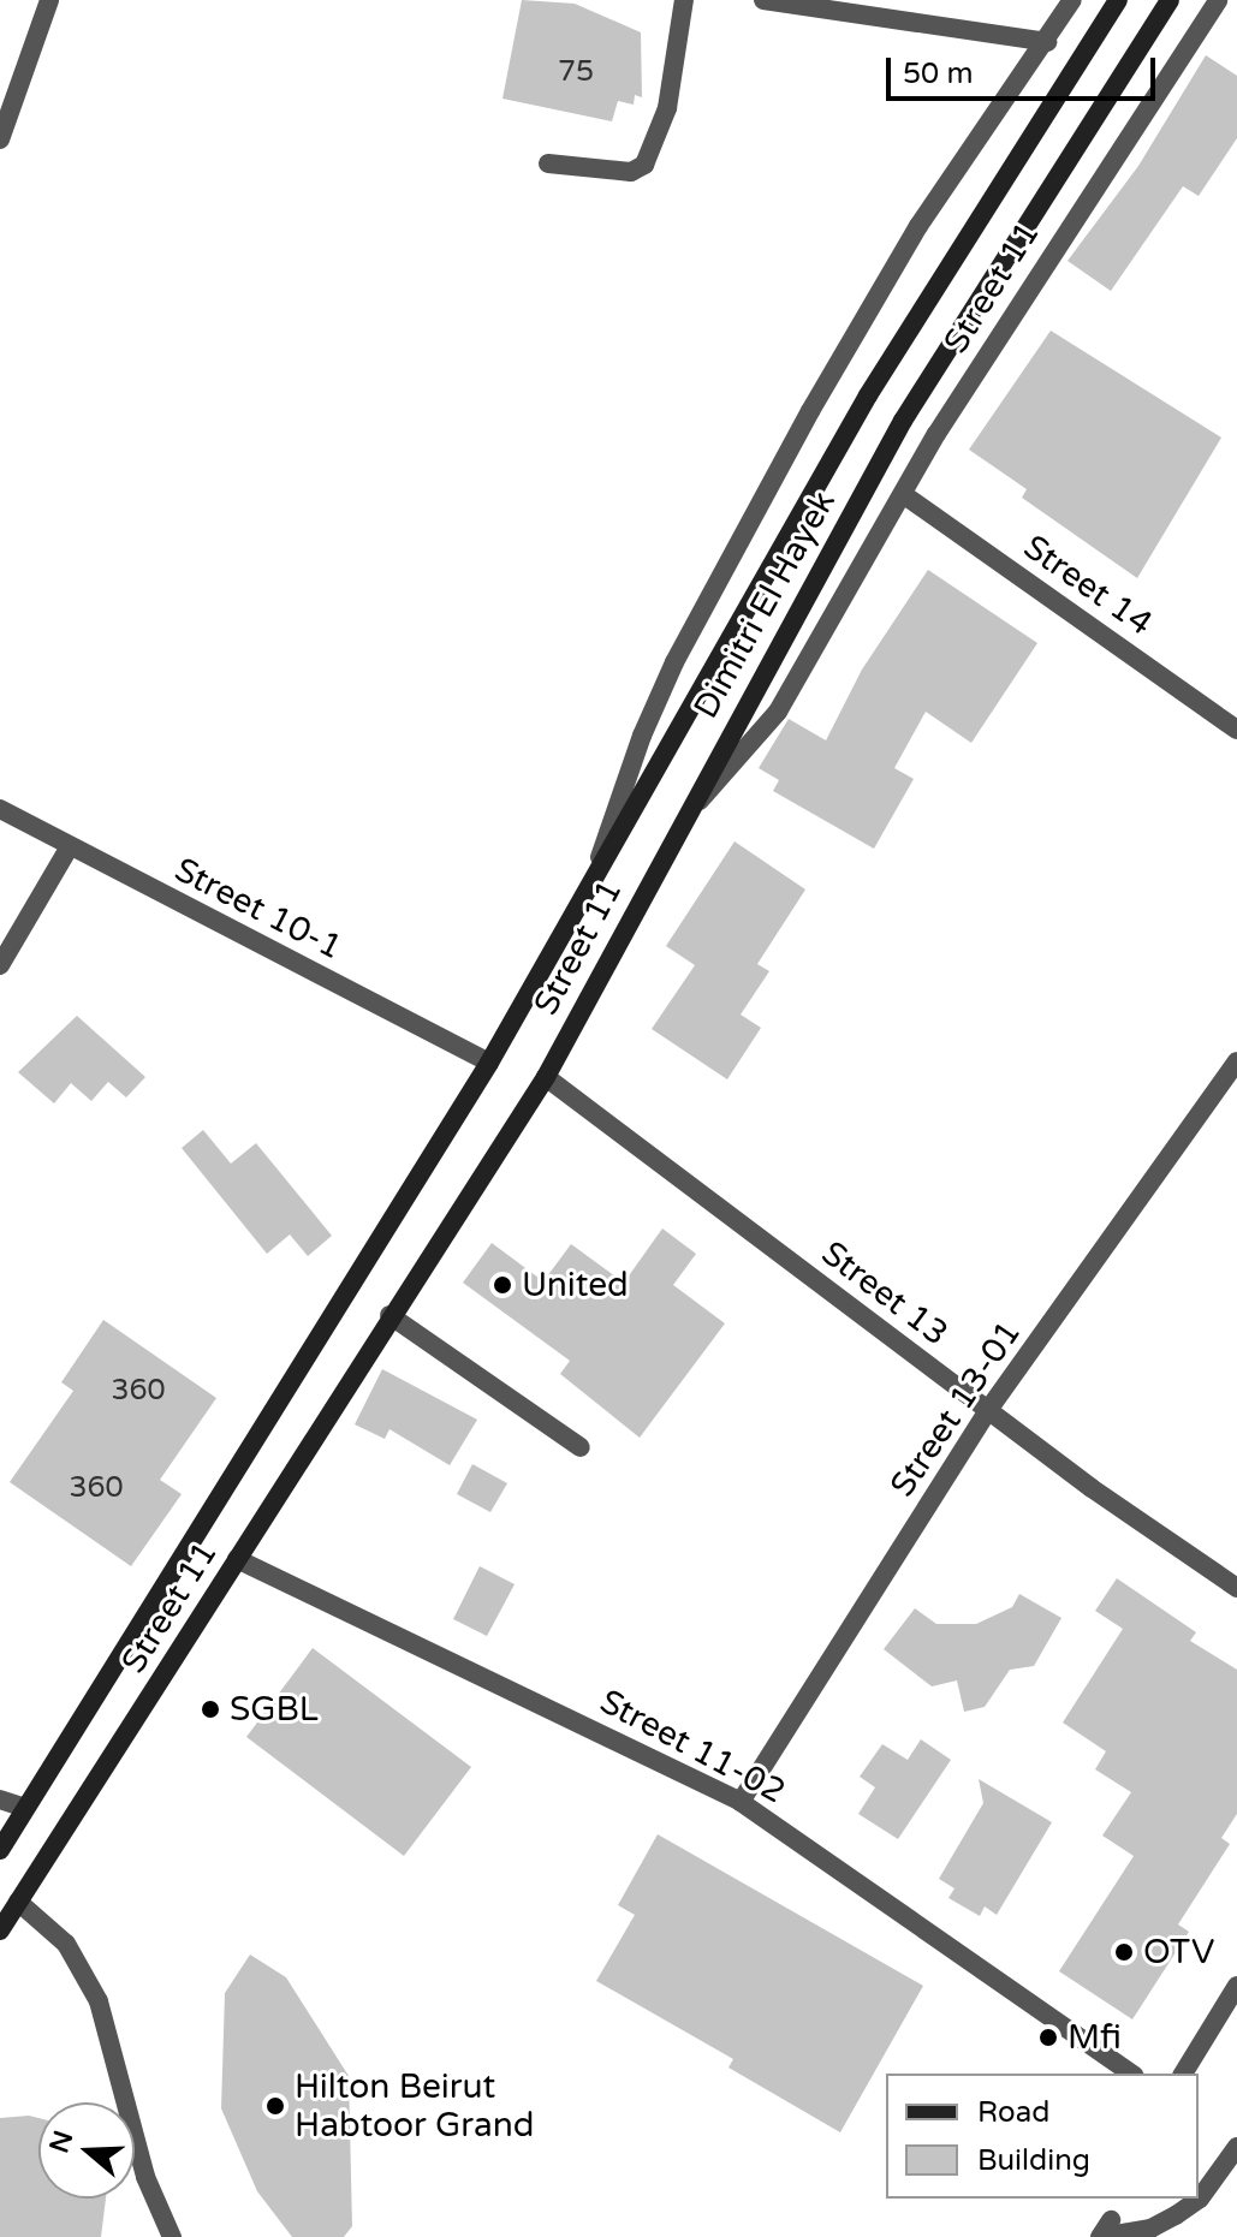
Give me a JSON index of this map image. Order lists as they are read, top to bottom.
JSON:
{
  "streets": {
    "main road": ["Street 11", "Dimitri El Hayek"],
    "street": [
      "Street 14",
      "Street 10-1",
      "Street 13",
      "Street 13-01",
      "Street 11-02"
    ]
  },
  "crossings": [
    ["Street 11", "Street 14"],
    ["Street 11", "Dimitri El Hayek"],
    ["Street 11", "Street 10-1"],
    ["Street 11", "Street 13"],
    ["Street 11", "Street 11-02"],
    ["Street 13", "Street 13-01"],
    ["Street 13-01", "Street 11-02"]
  ],
  "places": [
    "United",
    "SGBL",
    "OTV",
    "Mfi",
    "Hilton Beirut Habtoor Grand"
  ],
  "house_numbers": ["75", "360", "360"],
  "legend": ["Road", "Building"],
  "scale_bar": "50 m",
  "north": "left"
}
